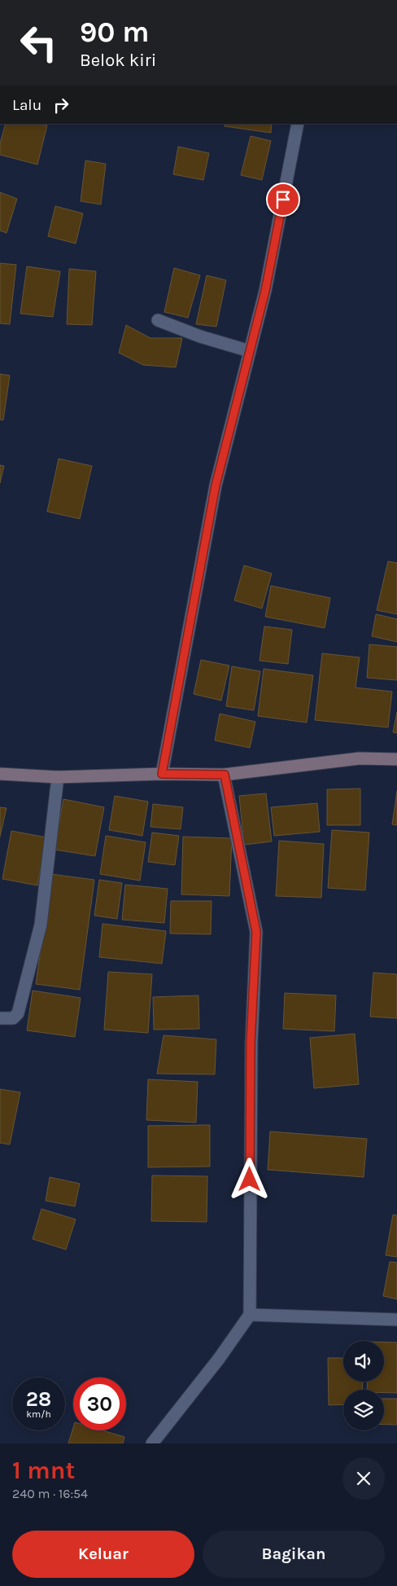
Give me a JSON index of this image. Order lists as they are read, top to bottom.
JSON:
{
  "page": {
    "turn": ["90 m", "Belok kiri"],
    "then": "Lalu",
    "speed": "28 km/h",
    "limit": "30",
    "heading": ["1 mnt", "240 m · 16:54"],
    "buttons": ["Keluar", "Bagikan"]
  }
}
